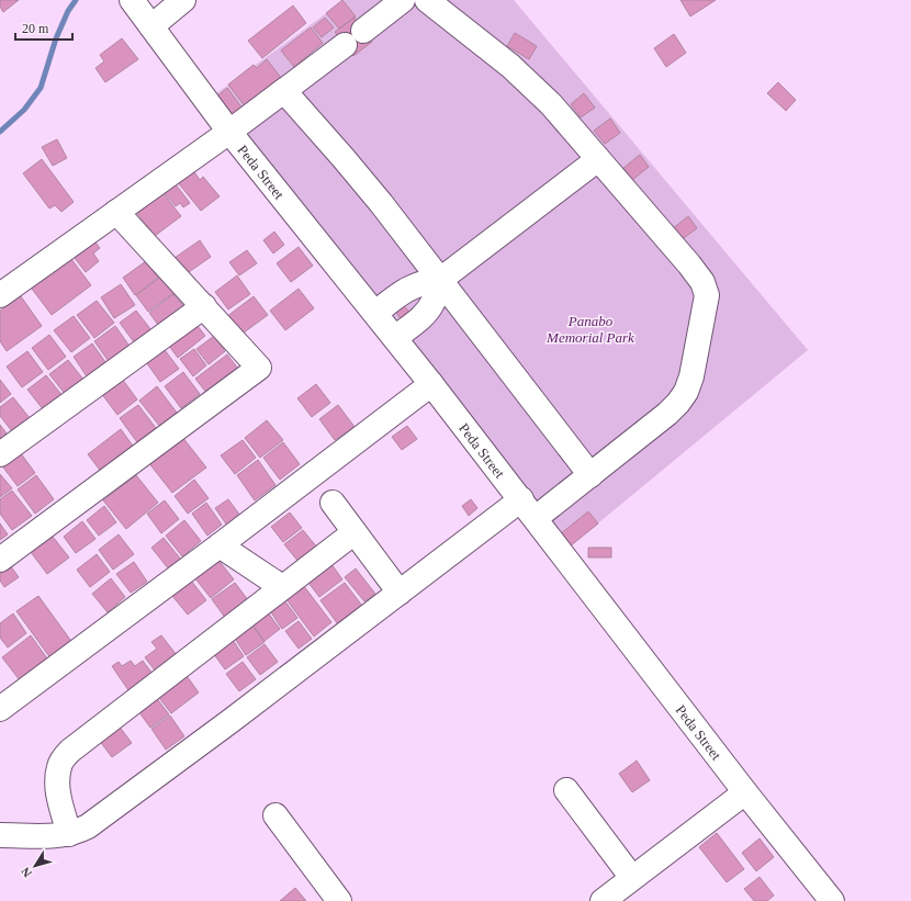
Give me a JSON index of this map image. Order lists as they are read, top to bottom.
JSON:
{
  "streets": {
    "street": ["Peda Street"]
  },
  "parks": ["Panabo Memorial Park"],
  "scale_bar": "20 m",
  "north": "bottom left"
}
